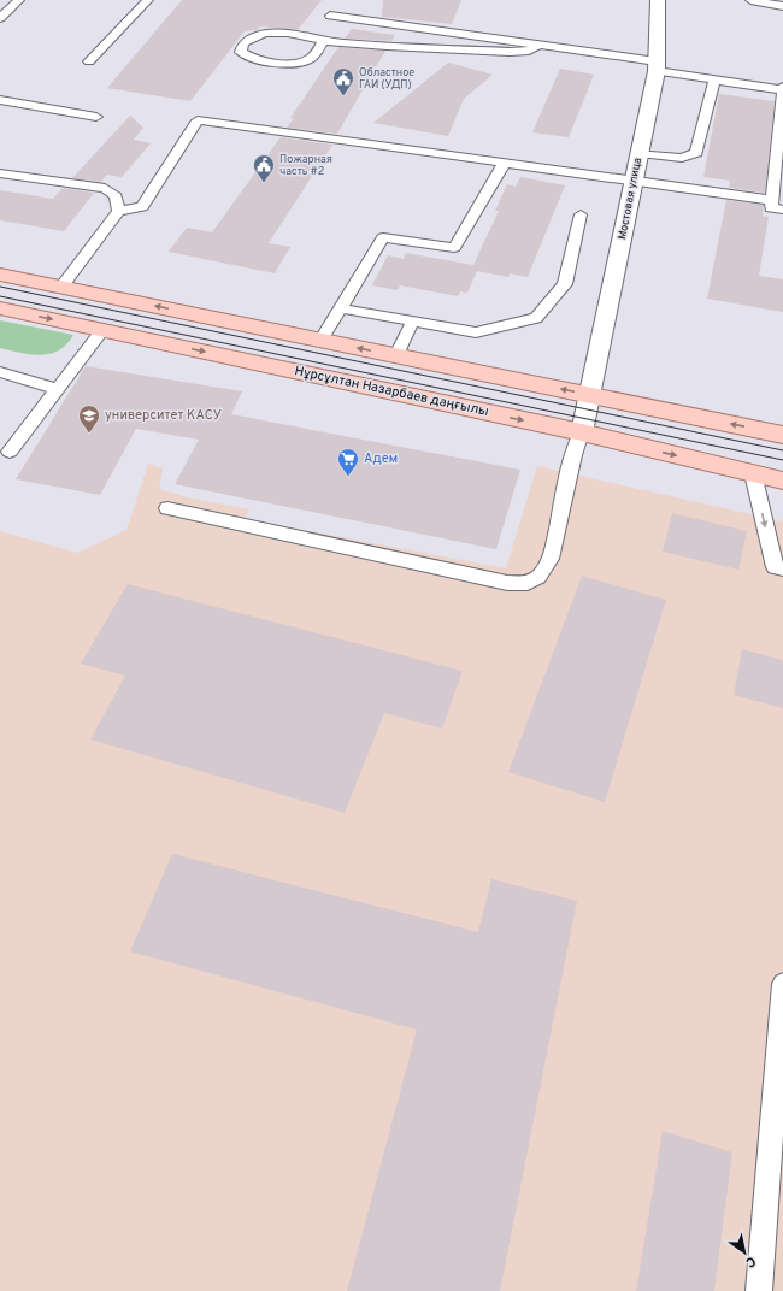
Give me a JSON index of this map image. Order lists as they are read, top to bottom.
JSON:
{
  "streets": {
    "main road": ["Нұрсұлтан Назарбаев даңғылы"],
    "street": ["Мостовая улица"]
  },
  "crossings": [
    ["Мостовая улица", "Нұрсұлтан Назарбаев даңғылы"]
  ],
  "places": {
    "public building": ["Областное ГАИ (УДП)", "Пожарная часть #2"],
    "school or university": ["университет КАСУ"],
    "supermarket": ["Адем"]
  },
  "north": "bottom right"
}
